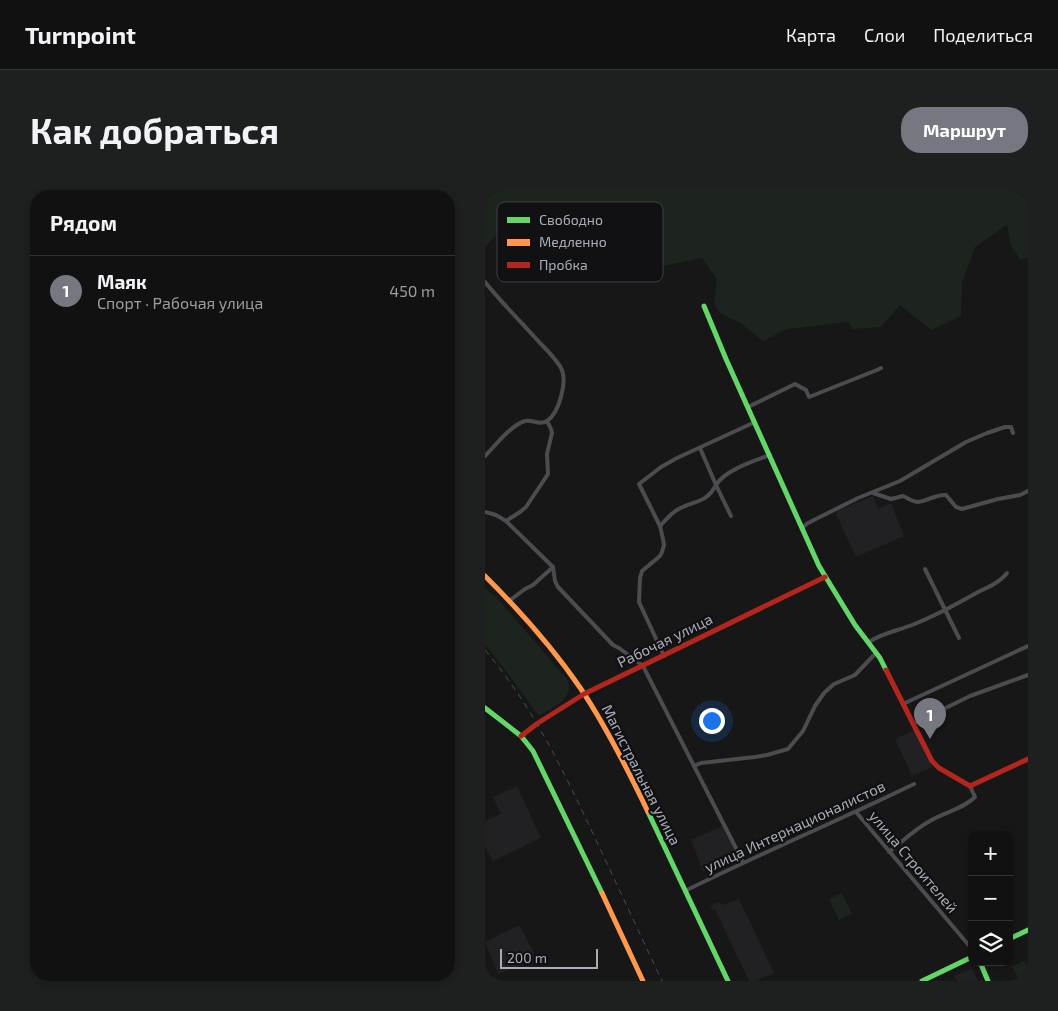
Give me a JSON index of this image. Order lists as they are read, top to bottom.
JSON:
{
  "streets": {
    "street": [
      "Рабочая улица",
      "Магистральная улица",
      "улица Интернационалистов",
      "улица Строителей"
    ]
  },
  "crossings": [
    ["Рабочая улица", "Магистральная улица"],
    ["Магистральная улица", "улица Интернационалистов"],
    ["улица Интернационалистов", "улица Строителей"]
  ],
  "legend": ["Свободно", "Медленно", "Пробка"],
  "scale_bar": "200 m",
  "page": {
    "header": "Turnpoint",
    "nav": ["Карта", "Слои", "Поделиться"],
    "buttons": "Маршрут",
    "title": "Как добраться",
    "heading": "Рядом",
    "list": [
      {
        "mark": "1",
        "name": "Маяк",
        "note": "Спорт · Рабочая улица",
        "value": "450 m"
      }
    ],
    "pins": "1",
    "map_buttons": ["+", "−"],
    "scale": "200 m"
  }
}
